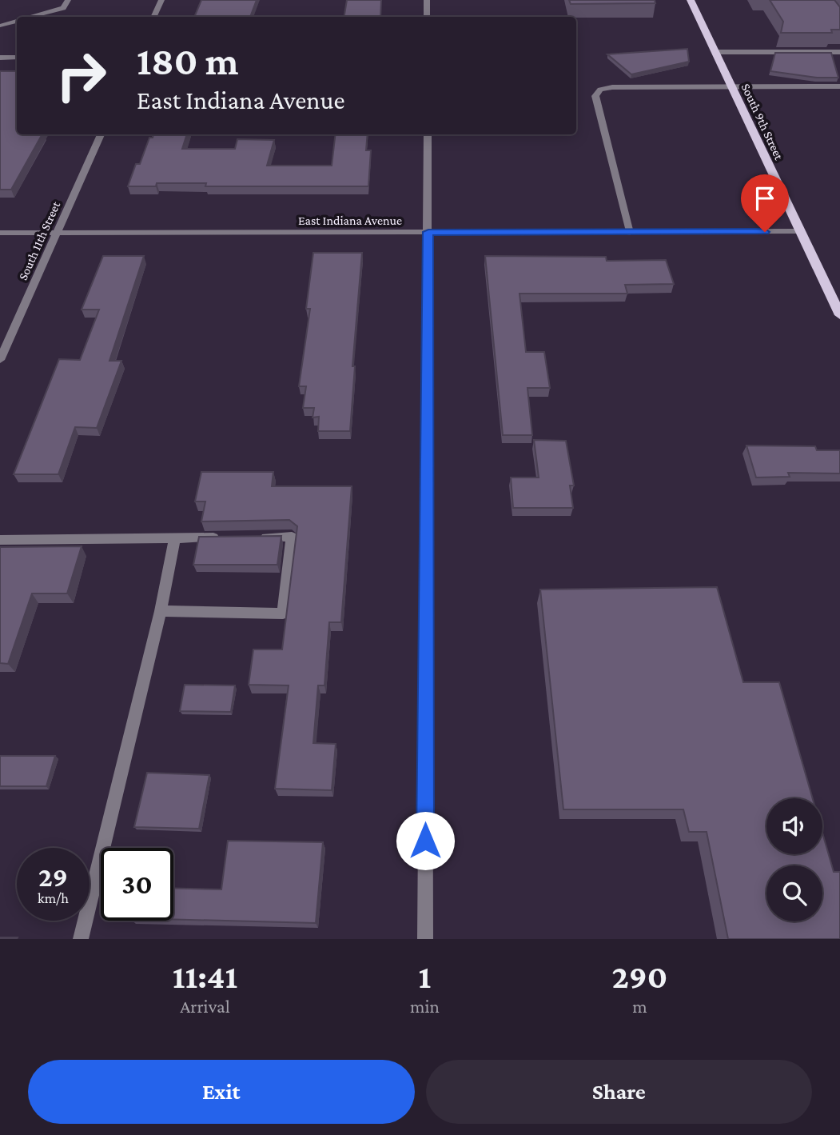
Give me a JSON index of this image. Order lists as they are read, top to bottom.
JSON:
{
  "streets": {
    "main road": ["South 9th Street"],
    "street": ["East Indiana Avenue", "South 11th Street"]
  },
  "crossings": [
    ["South 9th Street", "East Indiana Avenue"],
    ["East Indiana Avenue", "South 11th Street"]
  ],
  "page": {
    "turn": ["180 m", "East Indiana Avenue"],
    "speed": "29 km/h",
    "limit": "30",
    "eta": [
      "11:41",
      "Arrival",
      "1",
      "min",
      "290",
      "m"
    ],
    "buttons": ["Exit", "Share"]
  }
}
